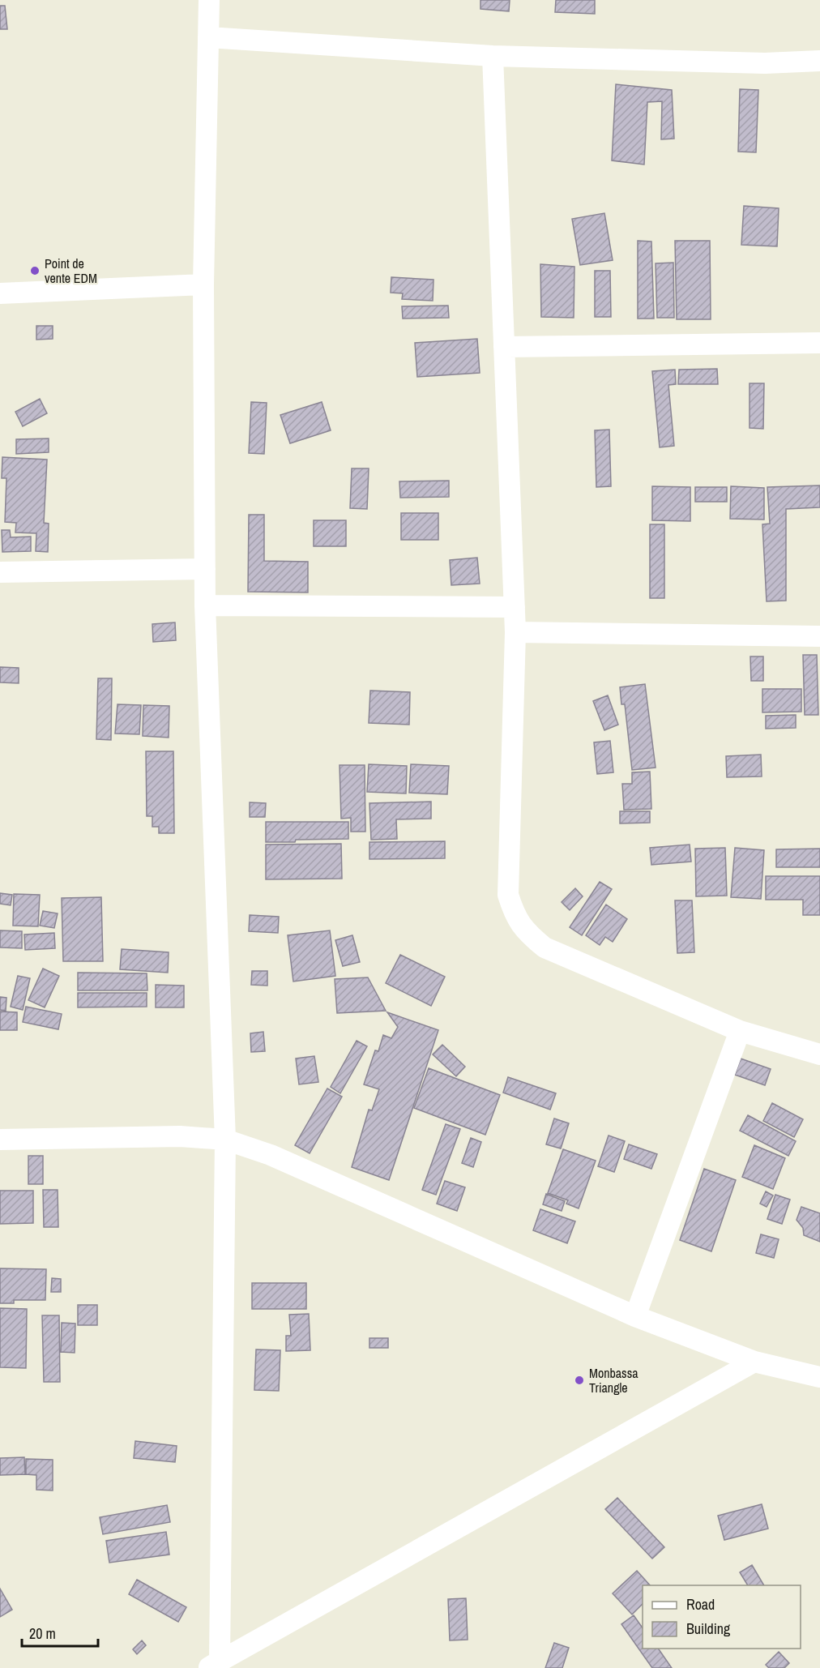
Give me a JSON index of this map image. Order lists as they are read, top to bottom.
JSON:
{
  "places": ["Point de vente EDM", "Monbassa Triangle"],
  "legend": ["Road", "Building"],
  "scale_bar": "20 m"
}
